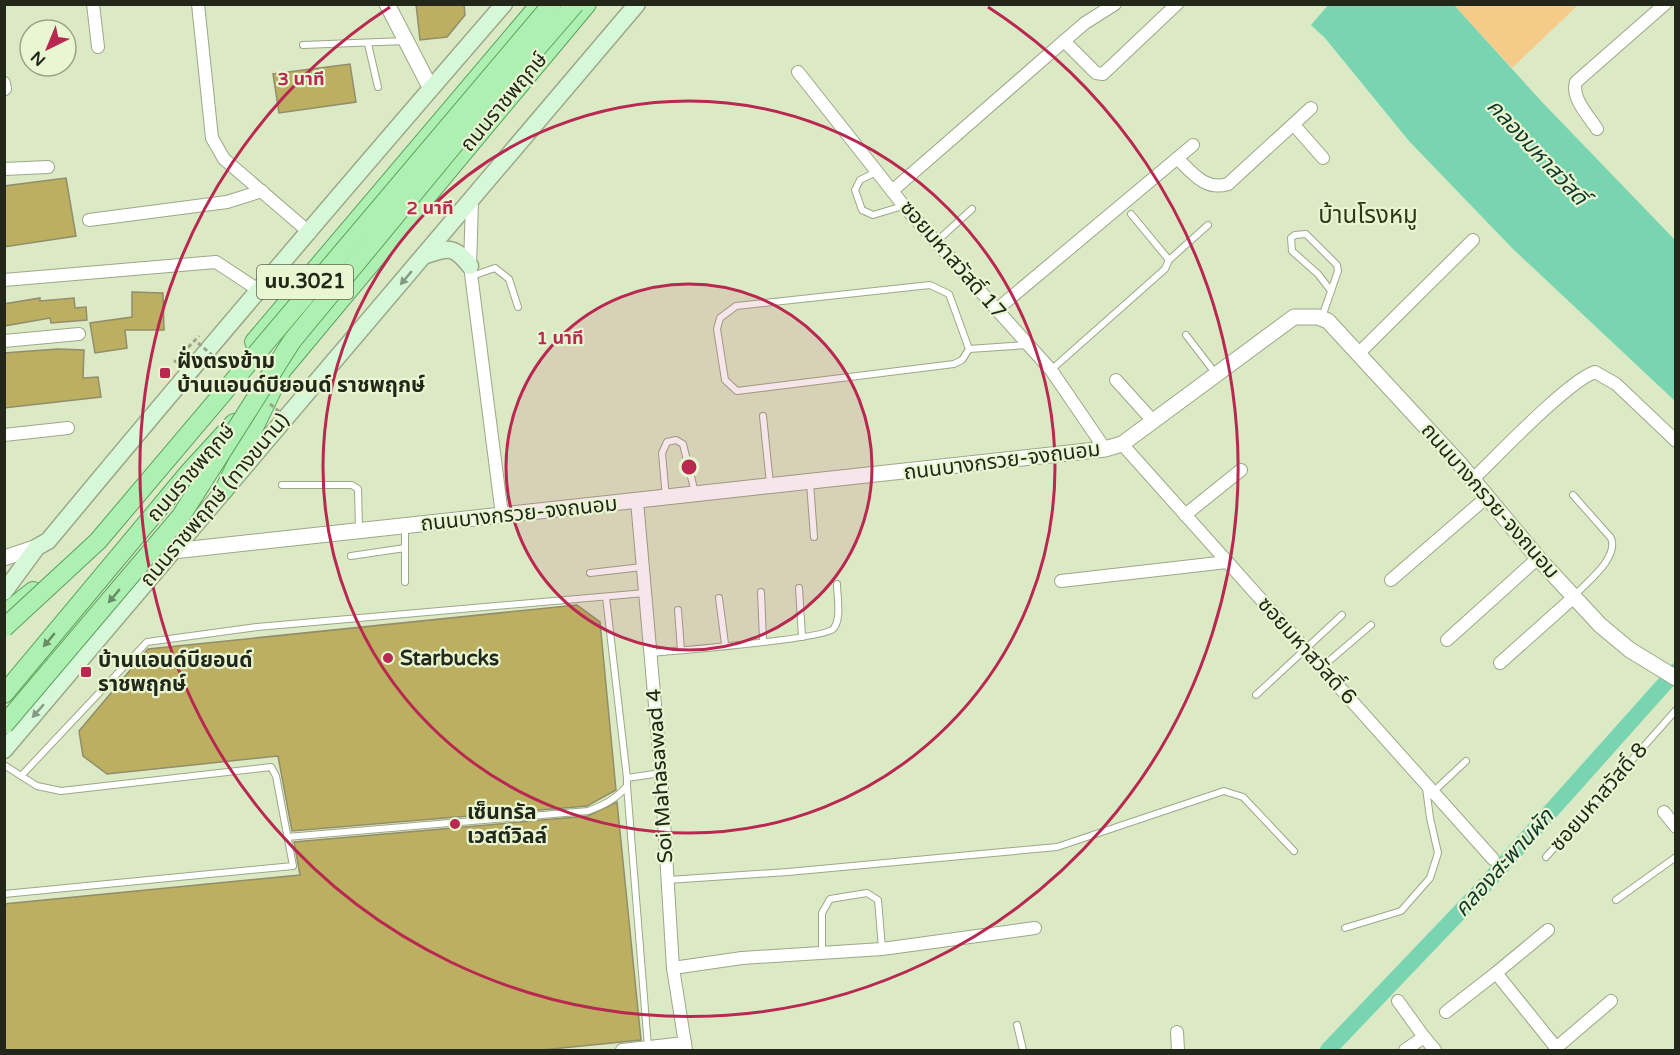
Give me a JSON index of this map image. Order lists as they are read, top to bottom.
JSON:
{
  "streets": {
    "main road": ["ถนนราชพฤกษ์", "นบ.3021", "ถนนราชพฤกษ์ (ทางขนาน)"],
    "street": [
      "ซอยมหาสวัสดิ์ 17",
      "ถนนบางกรวย-จงถนอม",
      "ซอยมหาสวัสดิ์ 6",
      "Soi Mahasawad 4"
    ],
    "lane": ["ซอยมหาสวัสดิ์ 8"]
  },
  "crossings": [
    ["ซอยมหาสวัสดิ์ 17", "ถนนบางกรวย-จงถนอม"],
    ["ถนนบางกรวย-จงถนอม", "ถนนราชพฤกษ์ (ทางขนาน)"],
    ["ถนนบางกรวย-จงถนอม", "ซอยมหาสวัสดิ์ 6"],
    ["ถนนบางกรวย-จงถนอม", "Soi Mahasawad 4"]
  ],
  "districts": ["บ้านโรงหมู"],
  "water": ["คลองมหาสวัสดิ์", "คลองสะพานผัก"],
  "places": {
    "transit": ["ฝั่งตรงข้าม บ้านแอนด์บียอนด์ ราชพฤกษ์", "บ้านแอนด์บียอนด์ ราชพฤกษ์"],
    "other": ["Starbucks", "เซ็นทรัล เวสต์วิลล์"]
  },
  "north": "bottom left",
  "rings": ["3 นาที", "2 นาที", "1 นาที"]
}
